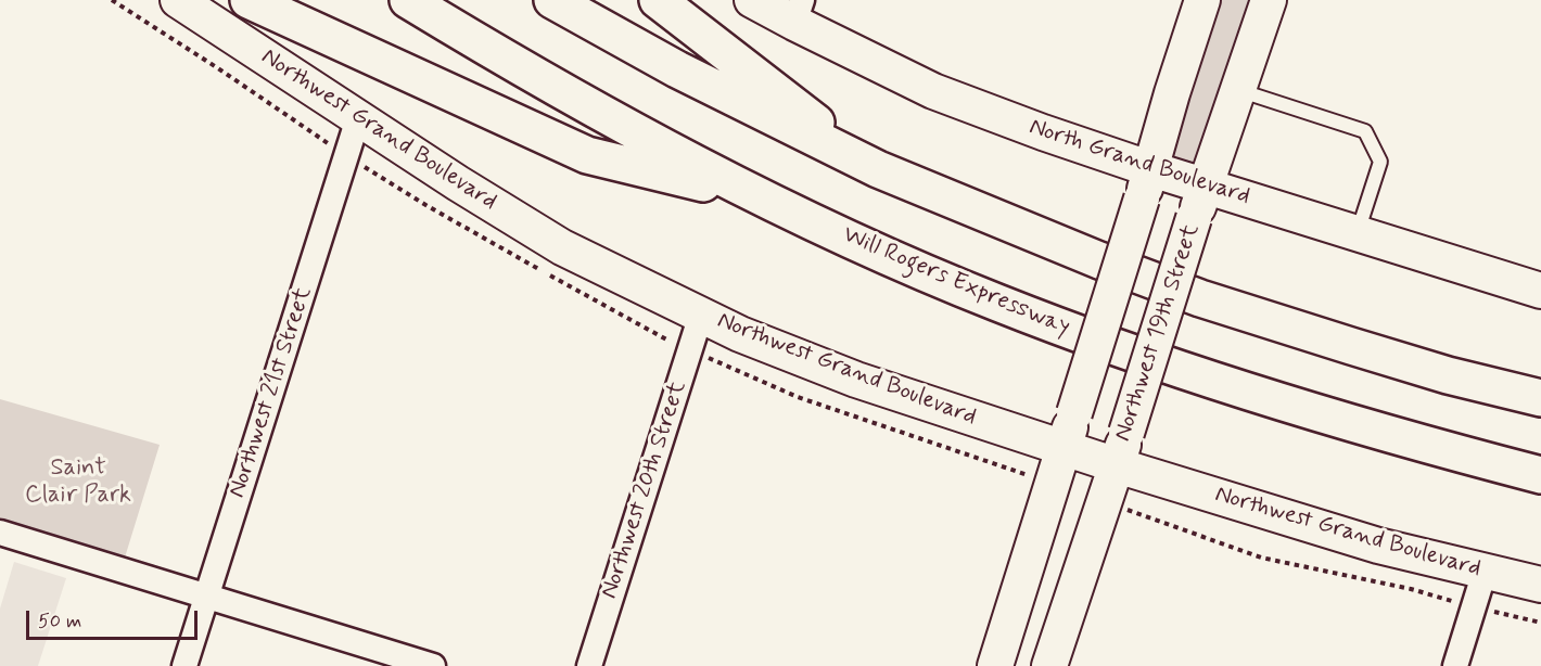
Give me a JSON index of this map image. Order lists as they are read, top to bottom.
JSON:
{
  "streets": {
    "highway": ["Will Rogers Expressway"],
    "main road": ["Northwest Grand Boulevard", "North Grand Boulevard", "Northwest 19th Street"],
    "street": ["Northwest 21st Street", "Northwest 20th Street"]
  },
  "crossings": [
    ["Northwest Grand Boulevard", "Northwest 19th Street"],
    ["Northwest Grand Boulevard", "Northwest 21st Street"],
    ["Northwest Grand Boulevard", "Northwest 20th Street"],
    ["North Grand Boulevard", "Northwest 19th Street"]
  ],
  "parks": ["Saint Clair Park"],
  "scale_bar": "50 m"
}
